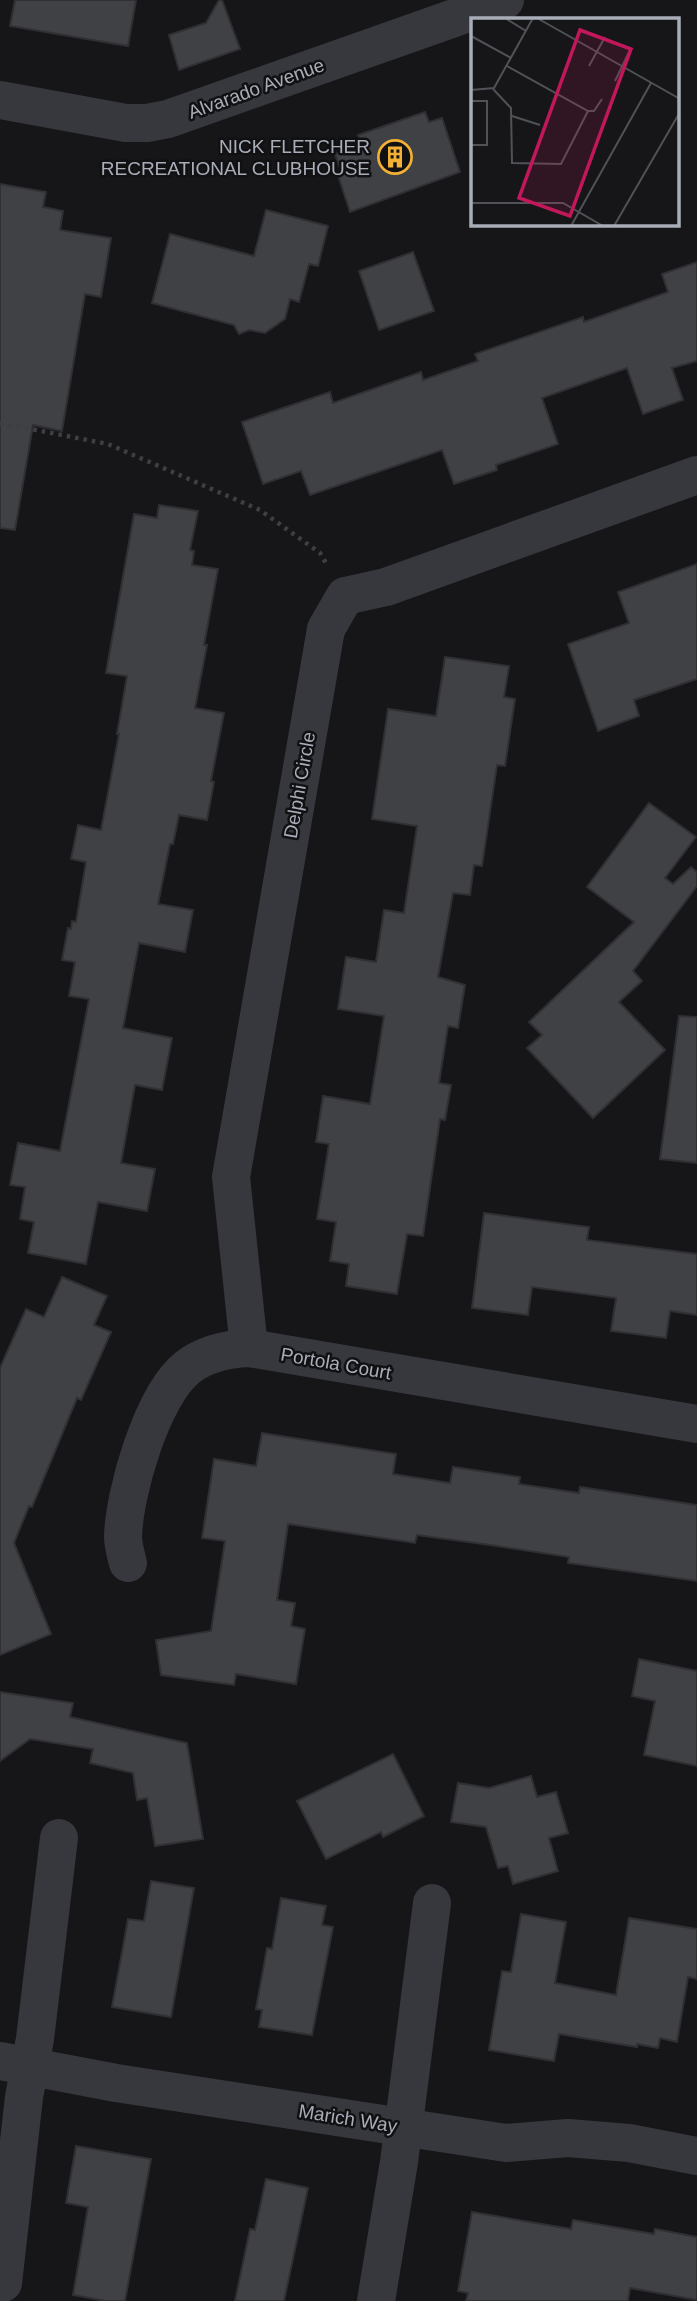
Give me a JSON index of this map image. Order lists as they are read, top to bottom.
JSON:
{
  "streets": {
    "street": [
      "Alvarado Avenue",
      "Delphi Circle",
      "Portola Court",
      "Marich Way"
    ]
  },
  "crossings": [
    ["Delphi Circle", "Portola Court"]
  ],
  "places": {
    "building": ["NICK FLETCHER RECREATIONAL CLUBHOUSE"]
  }
}
